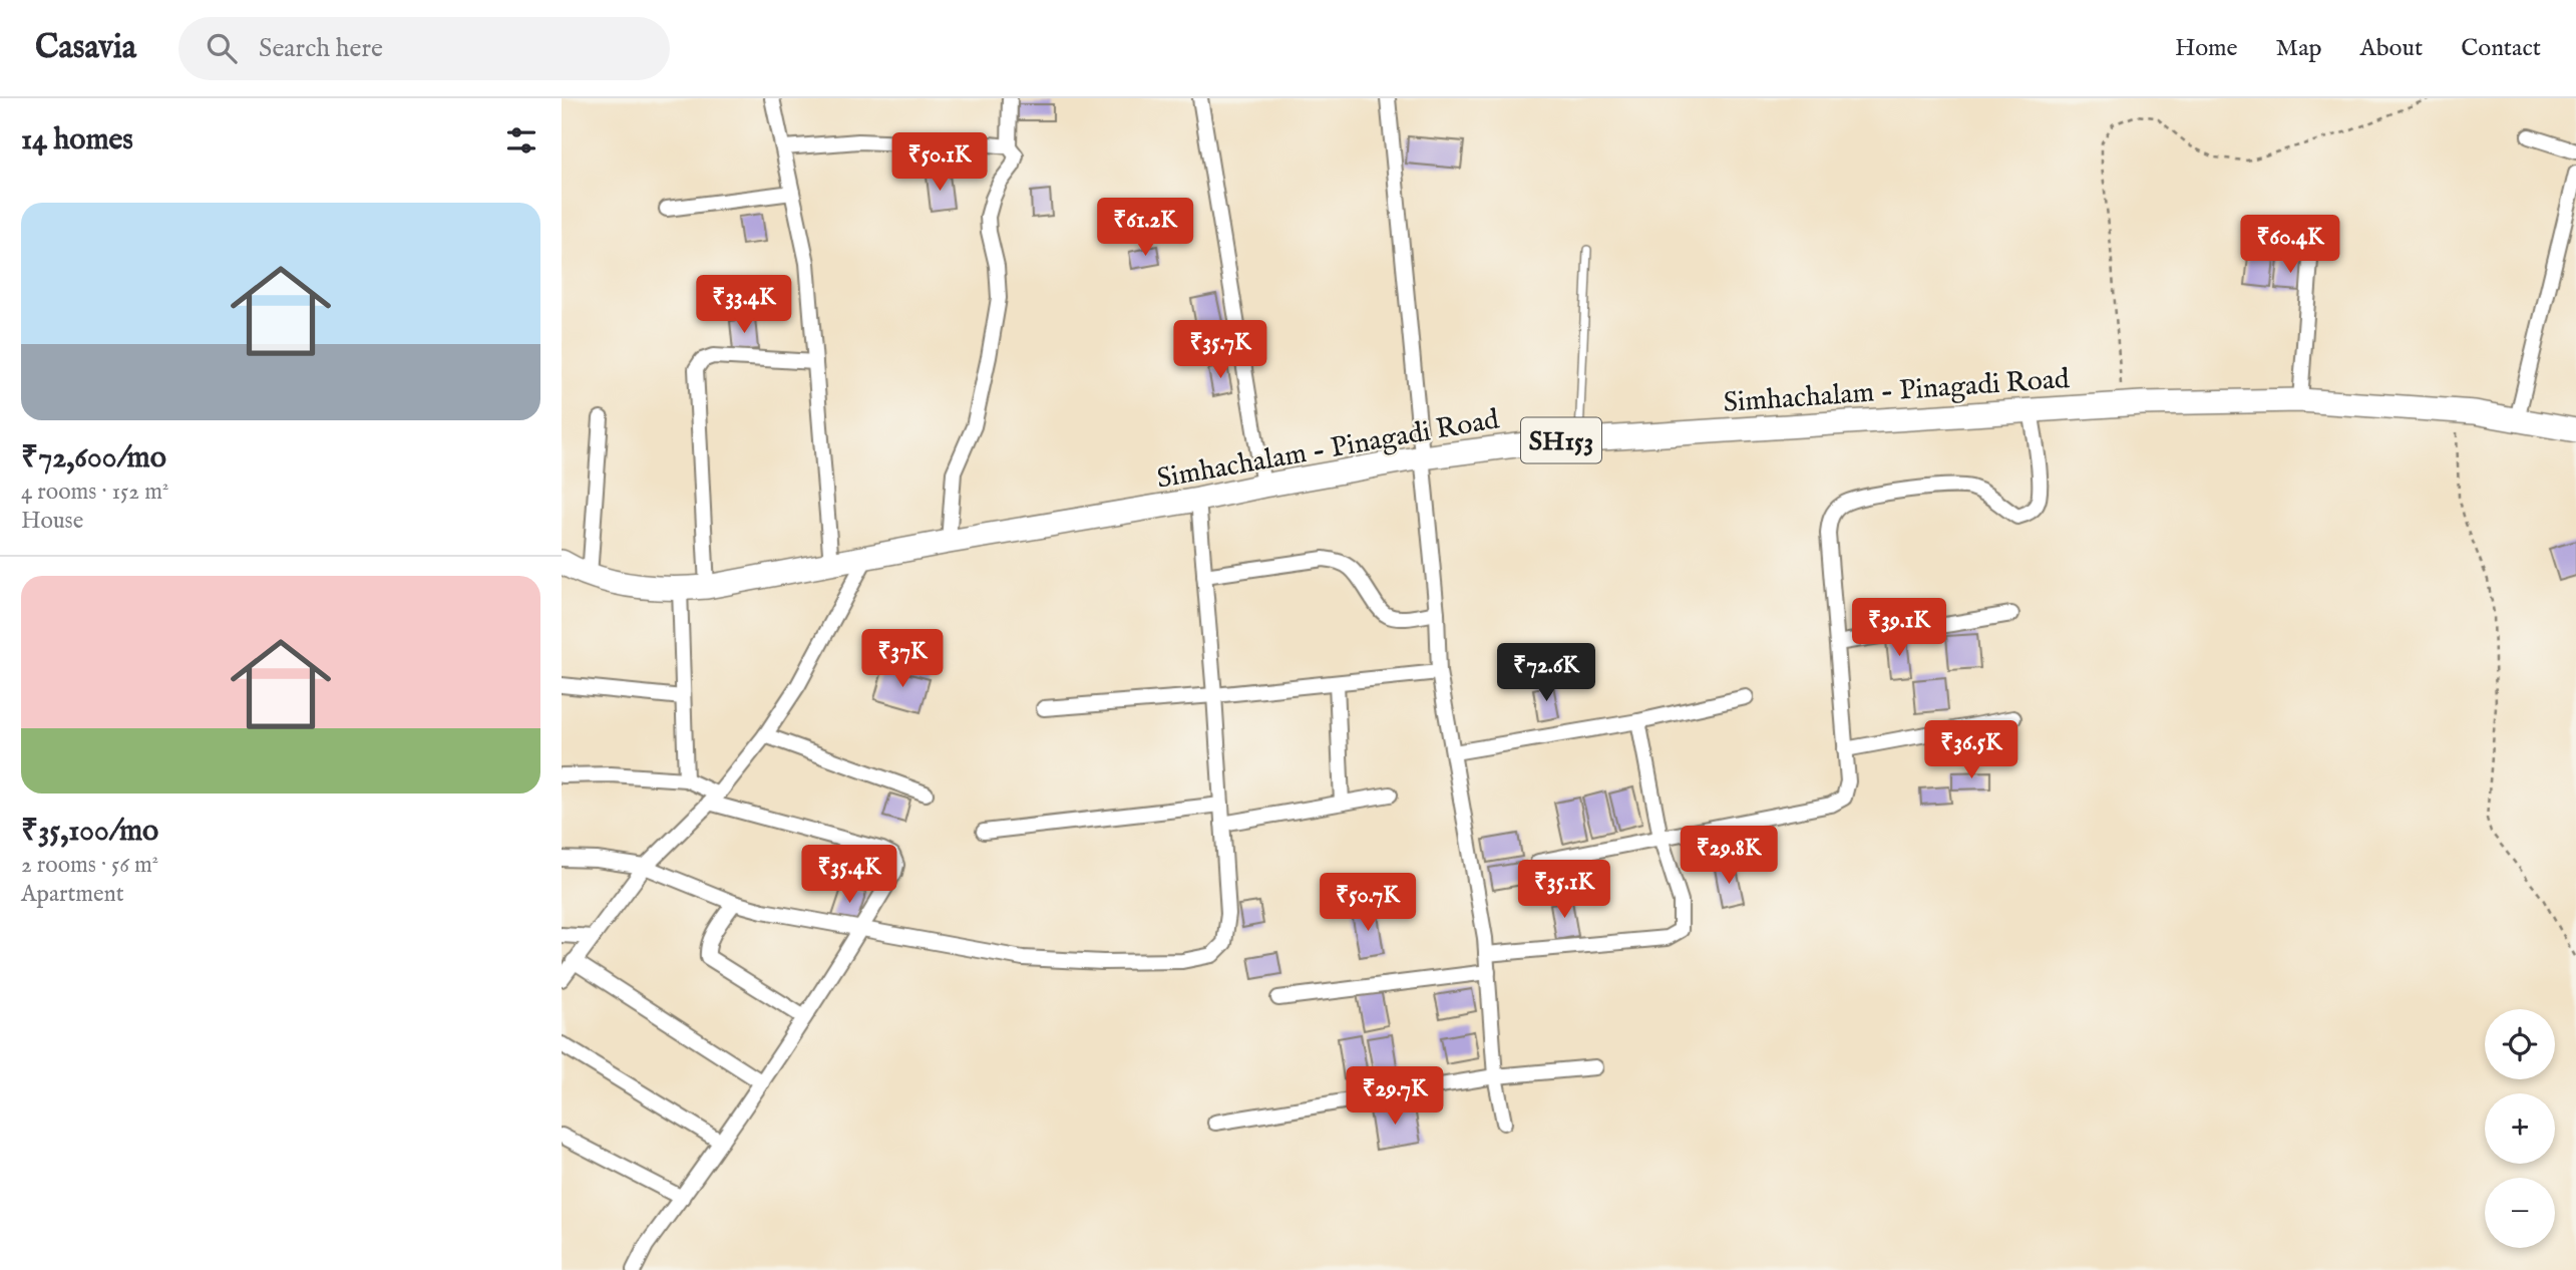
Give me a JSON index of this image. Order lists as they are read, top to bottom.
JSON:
{
  "streets": {
    "main road": ["Simhachalam - Pinagadi Road", "SH153"]
  },
  "page": {
    "header": "Casavia",
    "search": "Search here",
    "nav": [
      "Home",
      "Map",
      "About",
      "Contact"
    ],
    "heading": "14 homes",
    "price": [
      "₹50.1K",
      "₹61.2K",
      "₹60.4K",
      "₹33.4K",
      "₹35.7K",
      "₹39.1K",
      "₹37K",
      "₹72.6K",
      "₹36.5K",
      "₹29.8K",
      "₹35.4K",
      "₹35.1K",
      "₹50.7K",
      "₹29.7K"
    ],
    "list": [
      {
        "name": "₹72,600/mo",
        "note": "4 rooms · 152 m² · House"
      },
      {
        "name": "₹35,100/mo",
        "note": "2 rooms · 56 m² · Apartment"
      }
    ],
    "map_buttons": ["+", "−"]
  }
}
